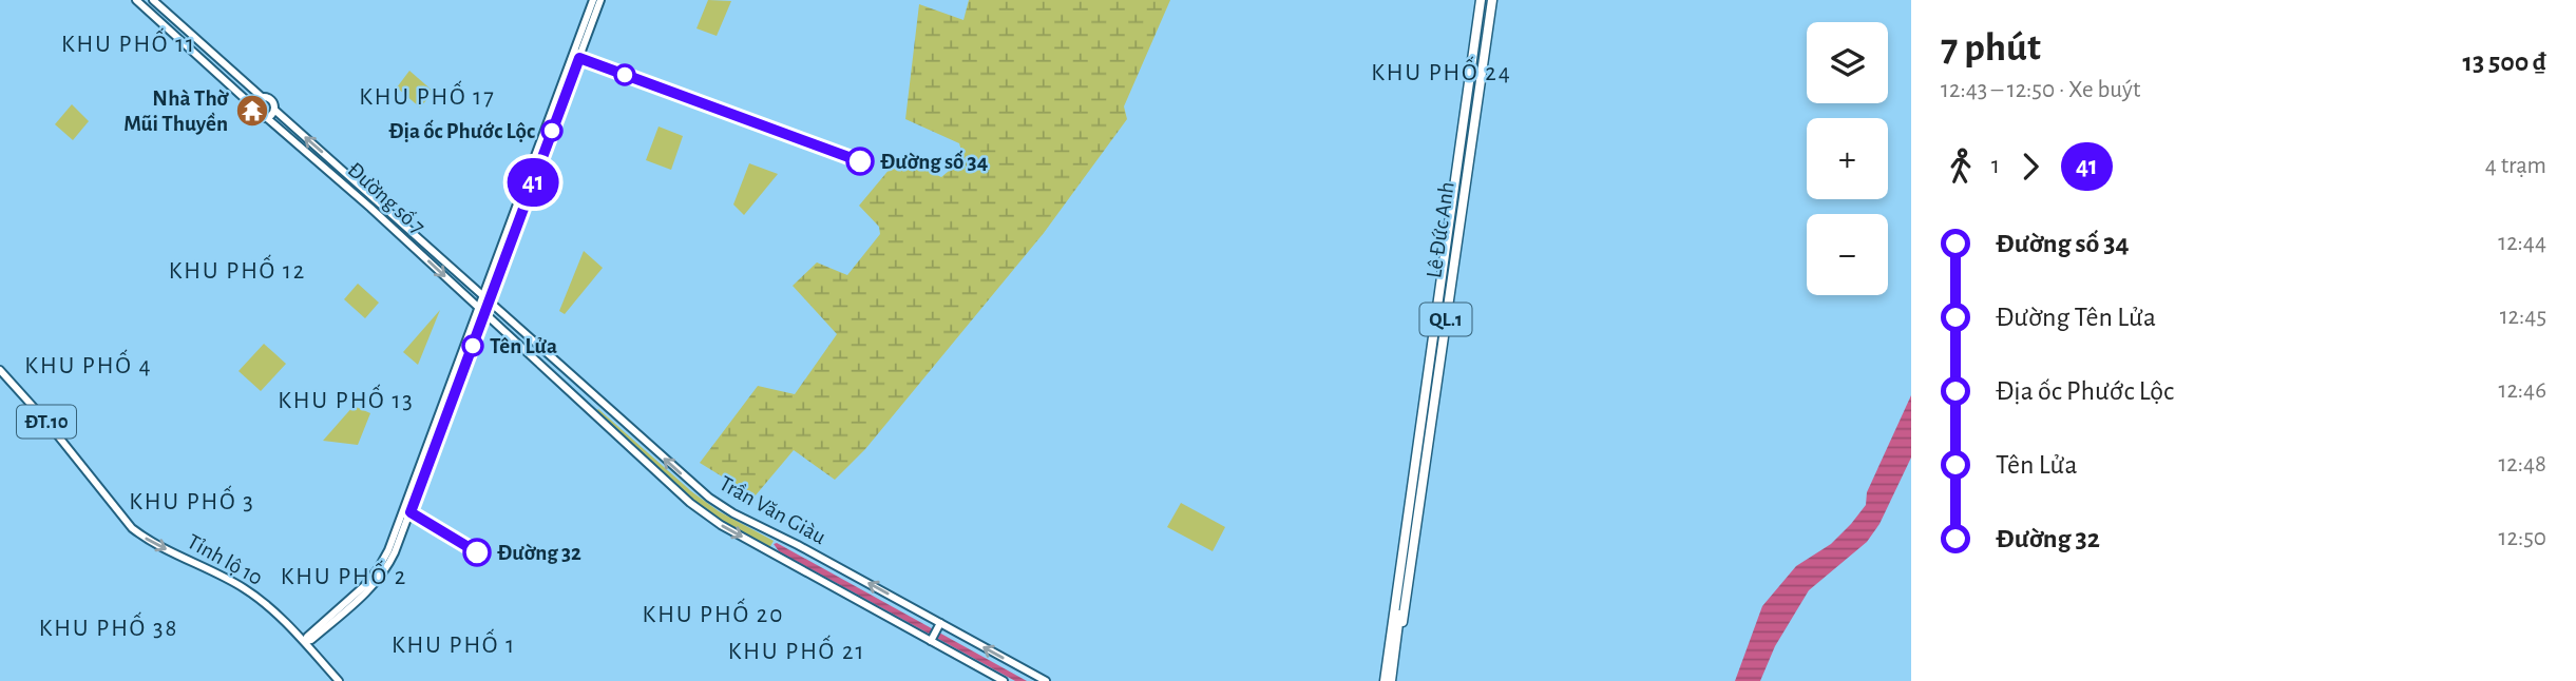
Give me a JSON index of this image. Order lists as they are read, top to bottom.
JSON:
{
  "streets": {
    "highway": ["Lê Đức Anh", "QL.1"],
    "main road": [
      "Đường số 7",
      "ĐT.10",
      "Trần Văn Giàu",
      "Tỉnh lộ 10"
    ]
  },
  "crossings": [
    ["Đường số 7", "Trần Văn Giàu"]
  ],
  "one_way": ["Tỉnh lộ 10"],
  "districts": [
    "KHU PHỐ 11",
    "KHU PHỐ 24",
    "KHU PHỐ 17",
    "KHU PHỐ 12",
    "KHU PHỐ 4",
    "KHU PHỐ 13",
    "KHU PHỐ 3",
    "KHU PHỐ 2",
    "KHU PHỐ 20",
    "KHU PHỐ 38",
    "KHU PHỐ 1",
    "KHU PHỐ 21"
  ],
  "places": {
    "temple": ["Nhà Thờ Mũi Thuyền"],
    "other": [
      "Địa ốc Phước Lộc",
      "Đường số 34",
      "Tên Lửa",
      "Đường 32"
    ]
  },
  "lines": ["bus line 41"],
  "page": {
    "on_map": "41",
    "heading": ["7 phút", "12:43 – 12:50 · Xe buýt", "13 500 ₫"],
    "map_buttons": ["+", "−"],
    "legs": ["1", "41", "4 trạm"],
    "list": [
      {
        "name": "Đường số 34",
        "value": "12:44"
      },
      {
        "name": "Đường Tên Lửa",
        "value": "12:45"
      },
      {
        "name": "Địa ốc Phước Lộc",
        "value": "12:46"
      },
      {
        "name": "Tên Lửa",
        "value": "12:48"
      },
      {
        "name": "Đường 32",
        "value": "12:50"
      }
    ]
  }
}
